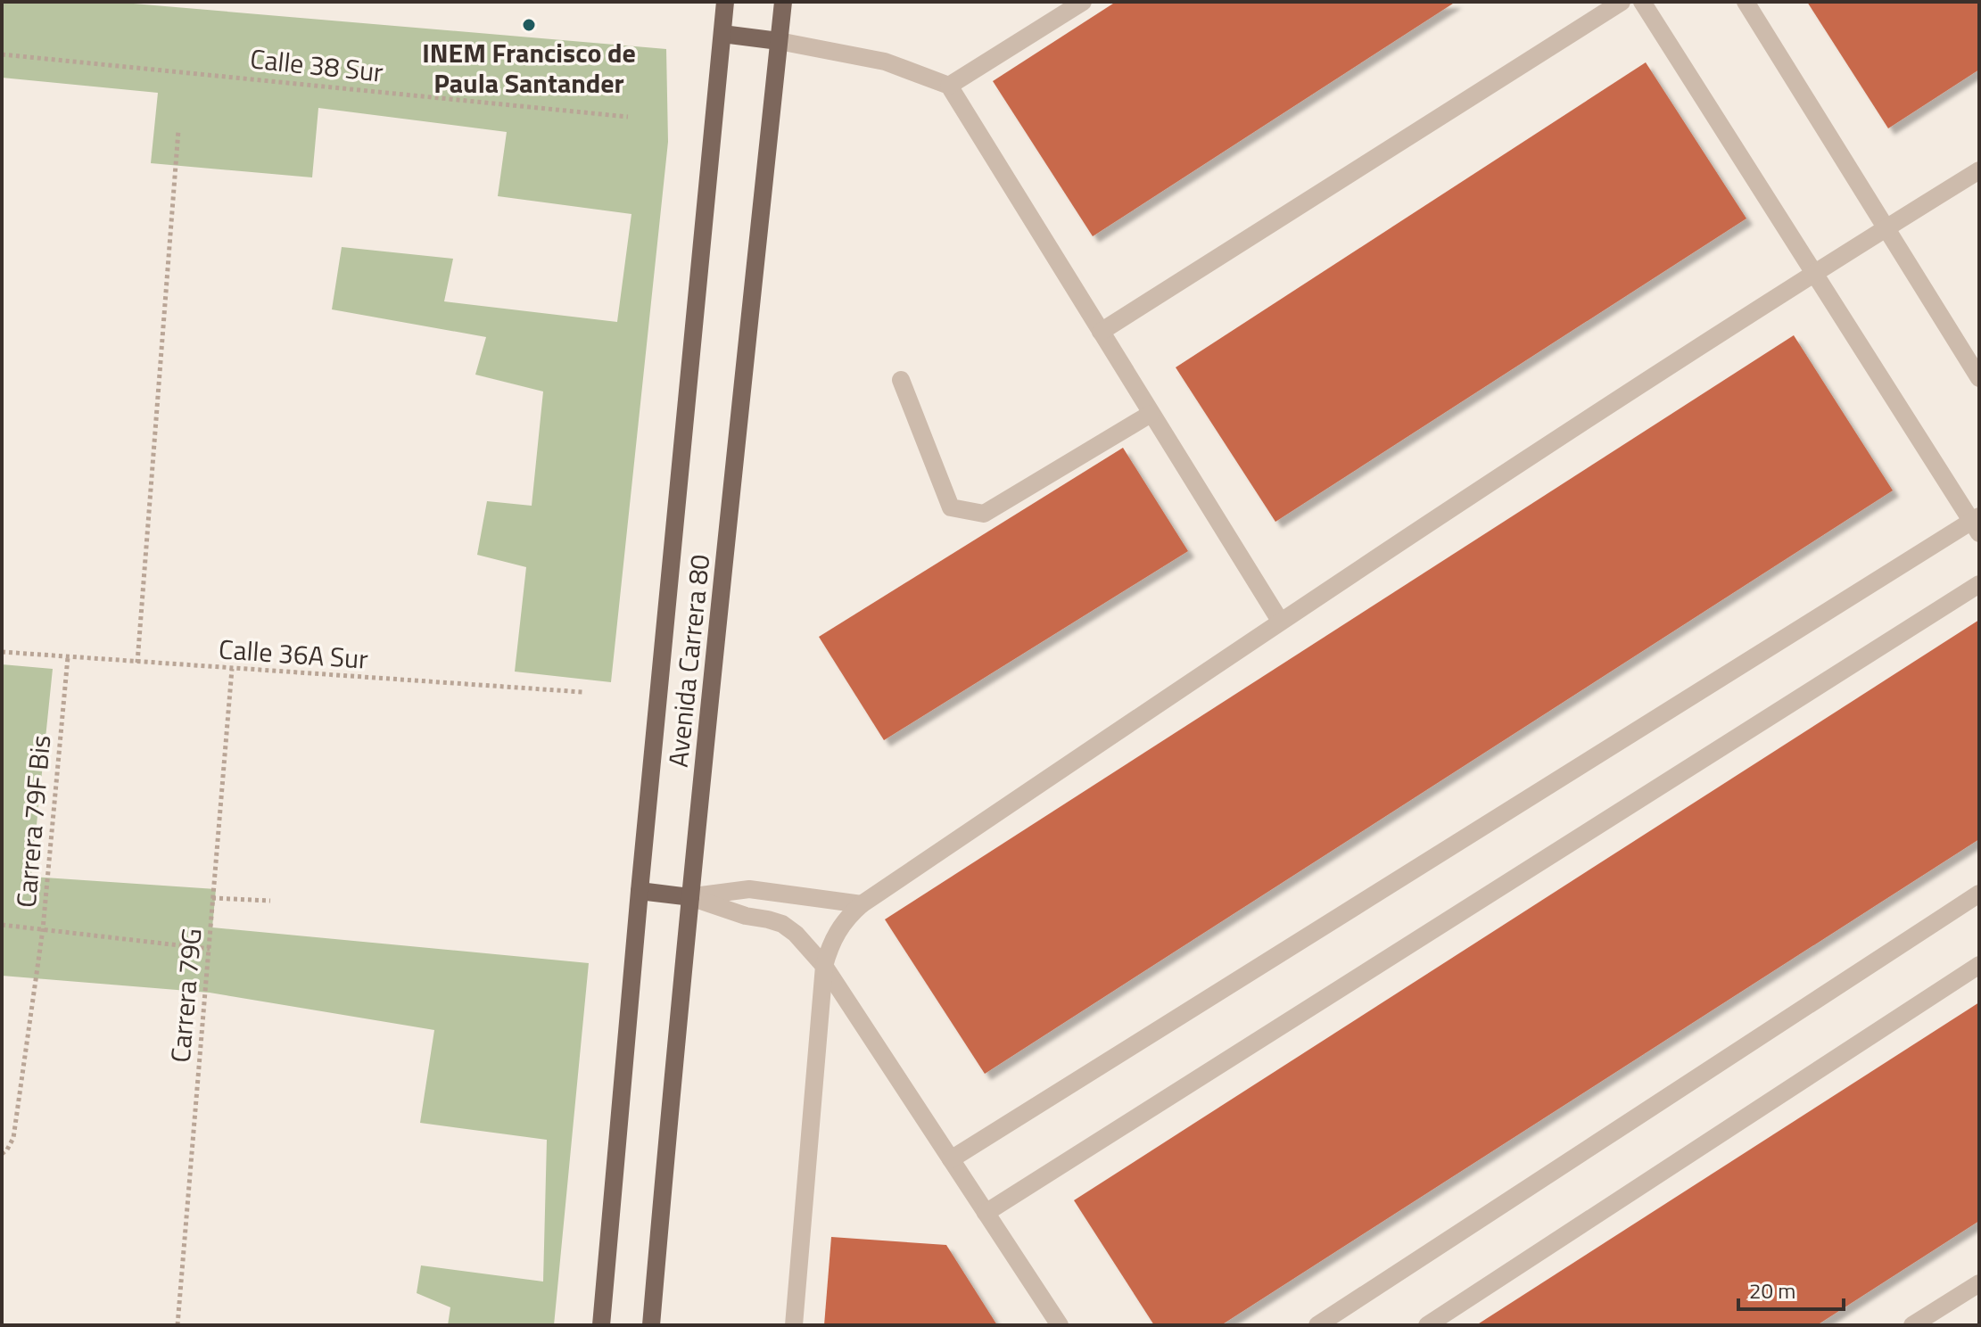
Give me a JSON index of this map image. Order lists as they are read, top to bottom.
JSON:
{
  "streets": {
    "main road": ["Avenida Carrera 80"],
    "path": [
      "Calle 38 Sur",
      "Calle 36A Sur",
      "Carrera 79F Bis",
      "Carrera 79G"
    ]
  },
  "crossings": [
    ["Calle 36A Sur", "Carrera 79F Bis"],
    ["Calle 36A Sur", "Carrera 79G"]
  ],
  "places": ["INEM Francisco de Paula Santander"],
  "scale_bar": "20 m"
}
